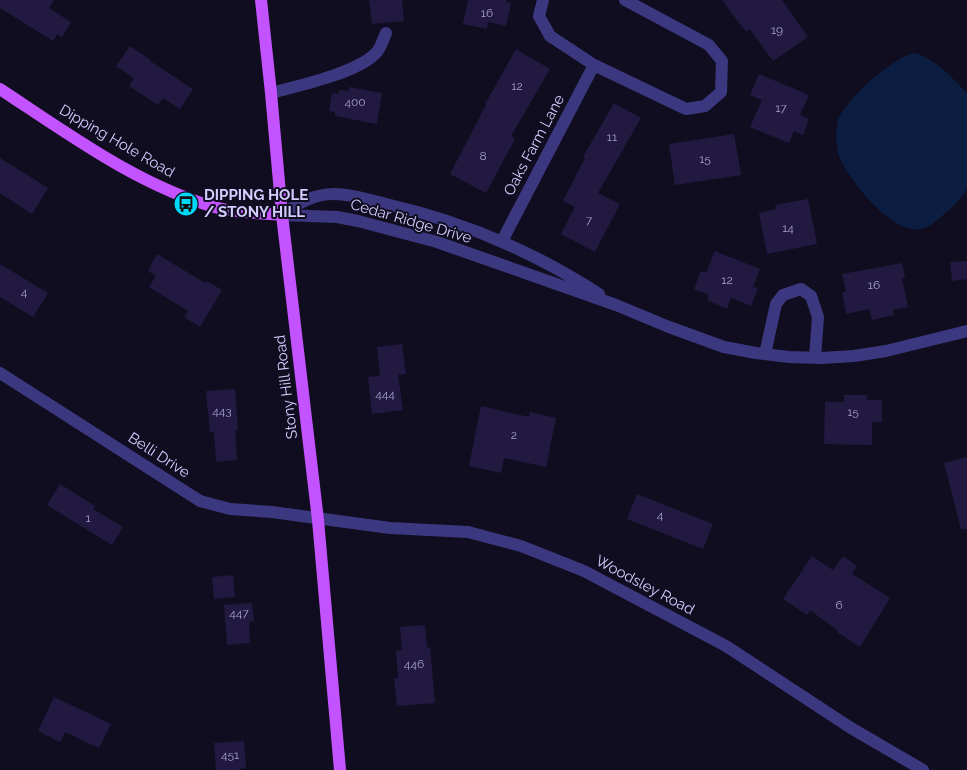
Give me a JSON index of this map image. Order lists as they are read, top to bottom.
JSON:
{
  "streets": {
    "main road": ["Dipping Hole Road", "Stony Hill Road"],
    "street": [
      "Oaks Farm Lane",
      "Cedar Ridge Drive",
      "Belli Drive",
      "Woodsley Road"
    ]
  },
  "crossings": [
    ["Dipping Hole Road", "Cedar Ridge Drive"],
    ["Dipping Hole Road", "Stony Hill Road"],
    ["Oaks Farm Lane", "Cedar Ridge Drive"],
    ["Cedar Ridge Drive", "Stony Hill Road"],
    ["Stony Hill Road", "Belli Drive"],
    ["Stony Hill Road", "Woodsley Road"],
    ["Belli Drive", "Woodsley Road"]
  ],
  "places": {
    "bus stop": ["DIPPING HOLE / STONY HILL"]
  },
  "house_numbers": [
    "16",
    "19",
    "12",
    "400",
    "17",
    "11",
    "8",
    "15",
    "7",
    "14",
    "12",
    "16",
    "4",
    "444",
    "443",
    "15",
    "2",
    "4",
    "1",
    "6",
    "447",
    "446",
    "451"
  ]
}
